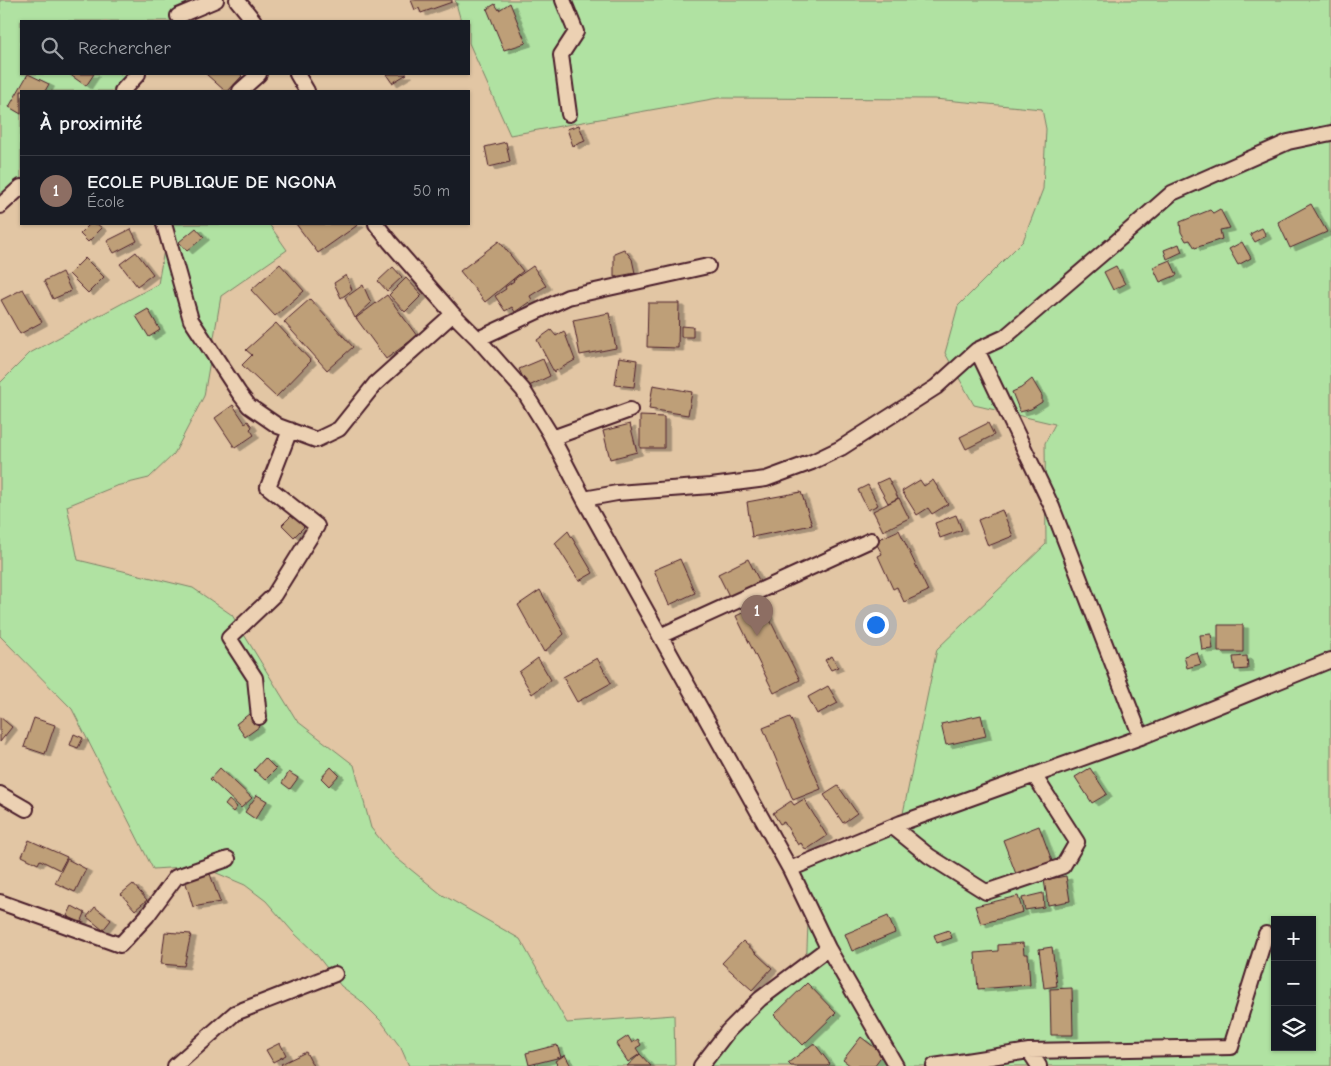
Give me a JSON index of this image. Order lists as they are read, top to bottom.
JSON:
{
  "page": {
    "search": "Rechercher",
    "heading": "À proximité",
    "list": [
      {
        "mark": "1",
        "name": "ECOLE PUBLIQUE DE NGONA",
        "note": "École",
        "value": "50 m"
      }
    ],
    "pins": "1",
    "map_buttons": ["+", "−"]
  }
}
